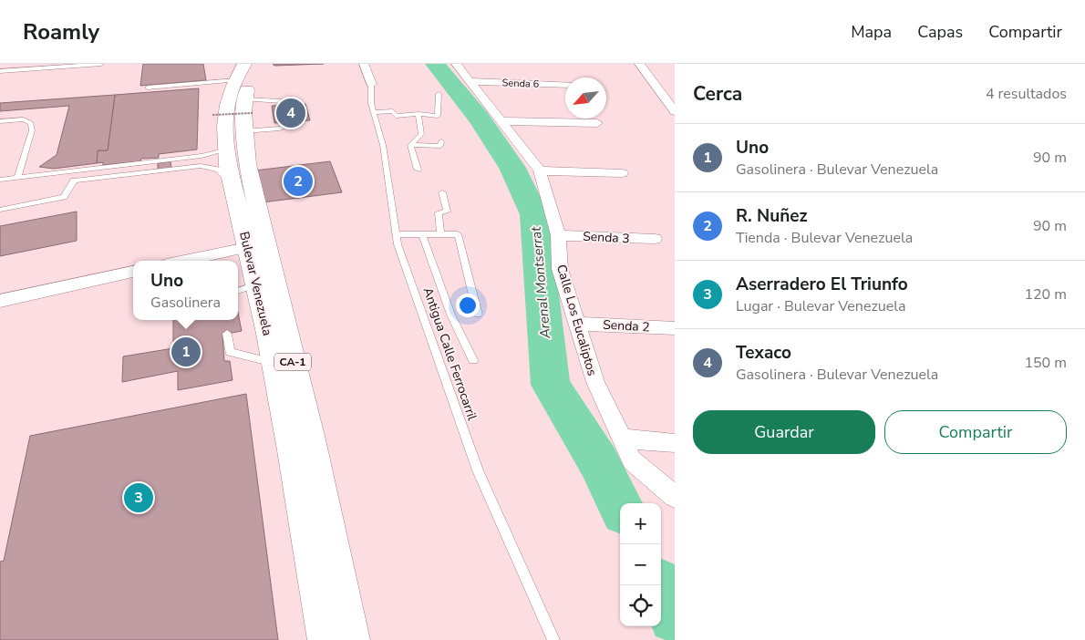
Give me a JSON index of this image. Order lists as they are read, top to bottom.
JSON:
{
  "streets": {
    "highway": ["Bulevar Venezuela", "CA-1"],
    "street": [
      "Senda 6",
      "Senda 3",
      "Calle Los Eucaliptos",
      "Senda 2",
      "Antigua Calle Ferrocarril"
    ]
  },
  "crossings": [
    ["Senda 6", "Calle Los Eucaliptos"],
    ["Senda 3", "Calle Los Eucaliptos"],
    ["Calle Los Eucaliptos", "Senda 2"]
  ],
  "water": ["Arenal Montserrat"],
  "north": "bottom left",
  "page": {
    "header": "Roamly",
    "nav": ["Mapa", "Capas", "Compartir"],
    "heading": ["Cerca", "4 resultados"],
    "pins": [
      "4",
      "2",
      "1",
      "3"
    ],
    "list": [
      {
        "mark": "1",
        "name": "Uno",
        "note": "Gasolinera · Bulevar Venezuela",
        "value": "90 m"
      },
      {
        "mark": "2",
        "name": "R. Nuñez",
        "note": "Tienda · Bulevar Venezuela",
        "value": "90 m"
      },
      {
        "mark": "3",
        "name": "Aserradero El Triunfo",
        "note": "Lugar · Bulevar Venezuela",
        "value": "120 m"
      },
      {
        "mark": "4",
        "name": "Texaco",
        "note": "Gasolinera · Bulevar Venezuela",
        "value": "150 m"
      }
    ],
    "popup": ["Uno", "Gasolinera"],
    "buttons": ["Guardar", "Compartir"],
    "map_buttons": ["+", "−"]
  }
}
